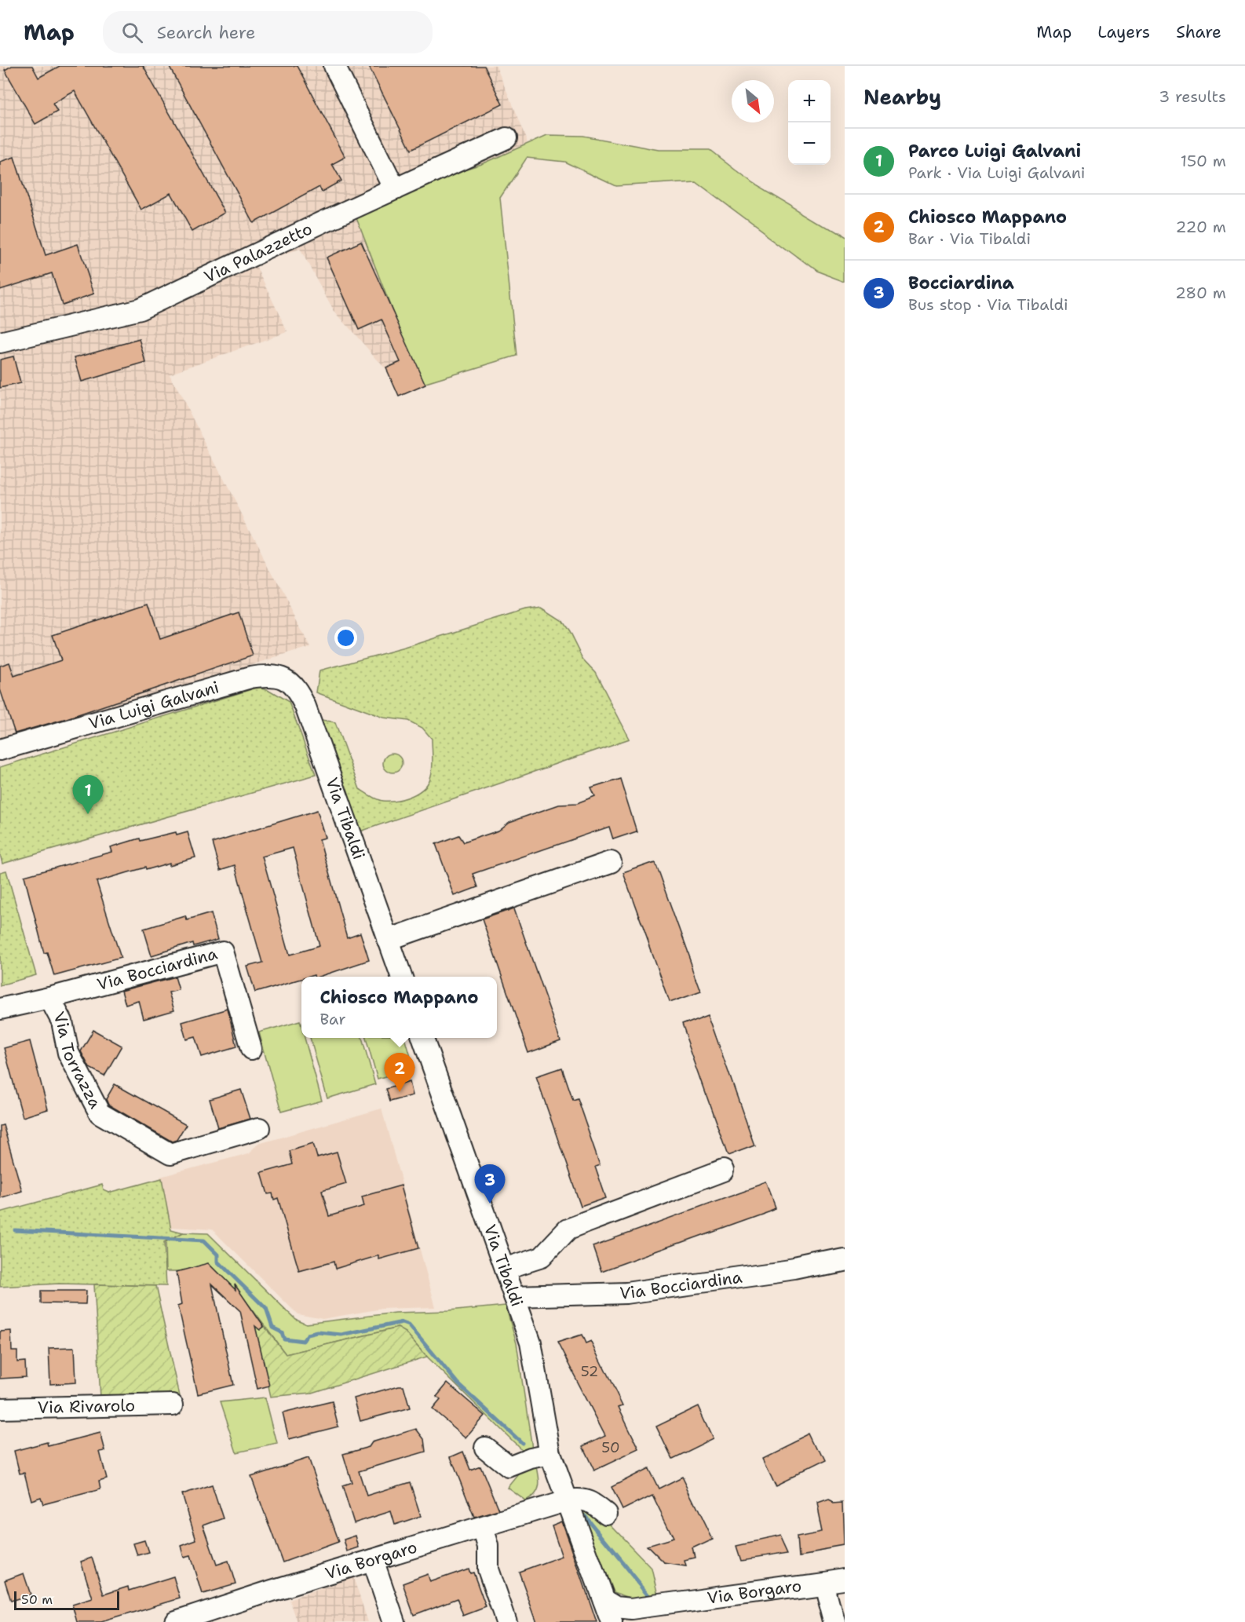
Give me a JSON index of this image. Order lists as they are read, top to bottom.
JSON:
{
  "streets": {
    "street": [
      "Via Palazzetto",
      "Via Luigi Galvani",
      "Via Tibaldi",
      "Via Bocciardina",
      "Via Torrazza",
      "Via Rivarolo",
      "Via Borgaro"
    ]
  },
  "crossings": [
    ["Via Luigi Galvani", "Via Tibaldi"],
    ["Via Tibaldi", "Via Bocciardina"],
    ["Via Tibaldi", "Via Borgaro"],
    ["Via Bocciardina", "Via Torrazza"]
  ],
  "house_numbers": ["52", "50"],
  "scale_bar": "50 m",
  "north": "bottom right",
  "page": {
    "header": "Map",
    "search": "Search here",
    "nav": ["Map", "Layers", "Share"],
    "heading": ["Nearby", "3 results"],
    "map_buttons": ["+", "−"],
    "list": [
      {
        "mark": "1",
        "name": "Parco Luigi Galvani",
        "note": "Park · Via Luigi Galvani",
        "value": "150 m"
      },
      {
        "mark": "2",
        "name": "Chiosco Mappano",
        "note": "Bar · Via Tibaldi",
        "value": "220 m"
      },
      {
        "mark": "3",
        "name": "Bocciardina",
        "note": "Bus stop · Via Tibaldi",
        "value": "280 m"
      }
    ],
    "pins": ["1", "2", "3"],
    "popup": ["Chiosco Mappano", "Bar"],
    "scale": "50 m"
  }
}
